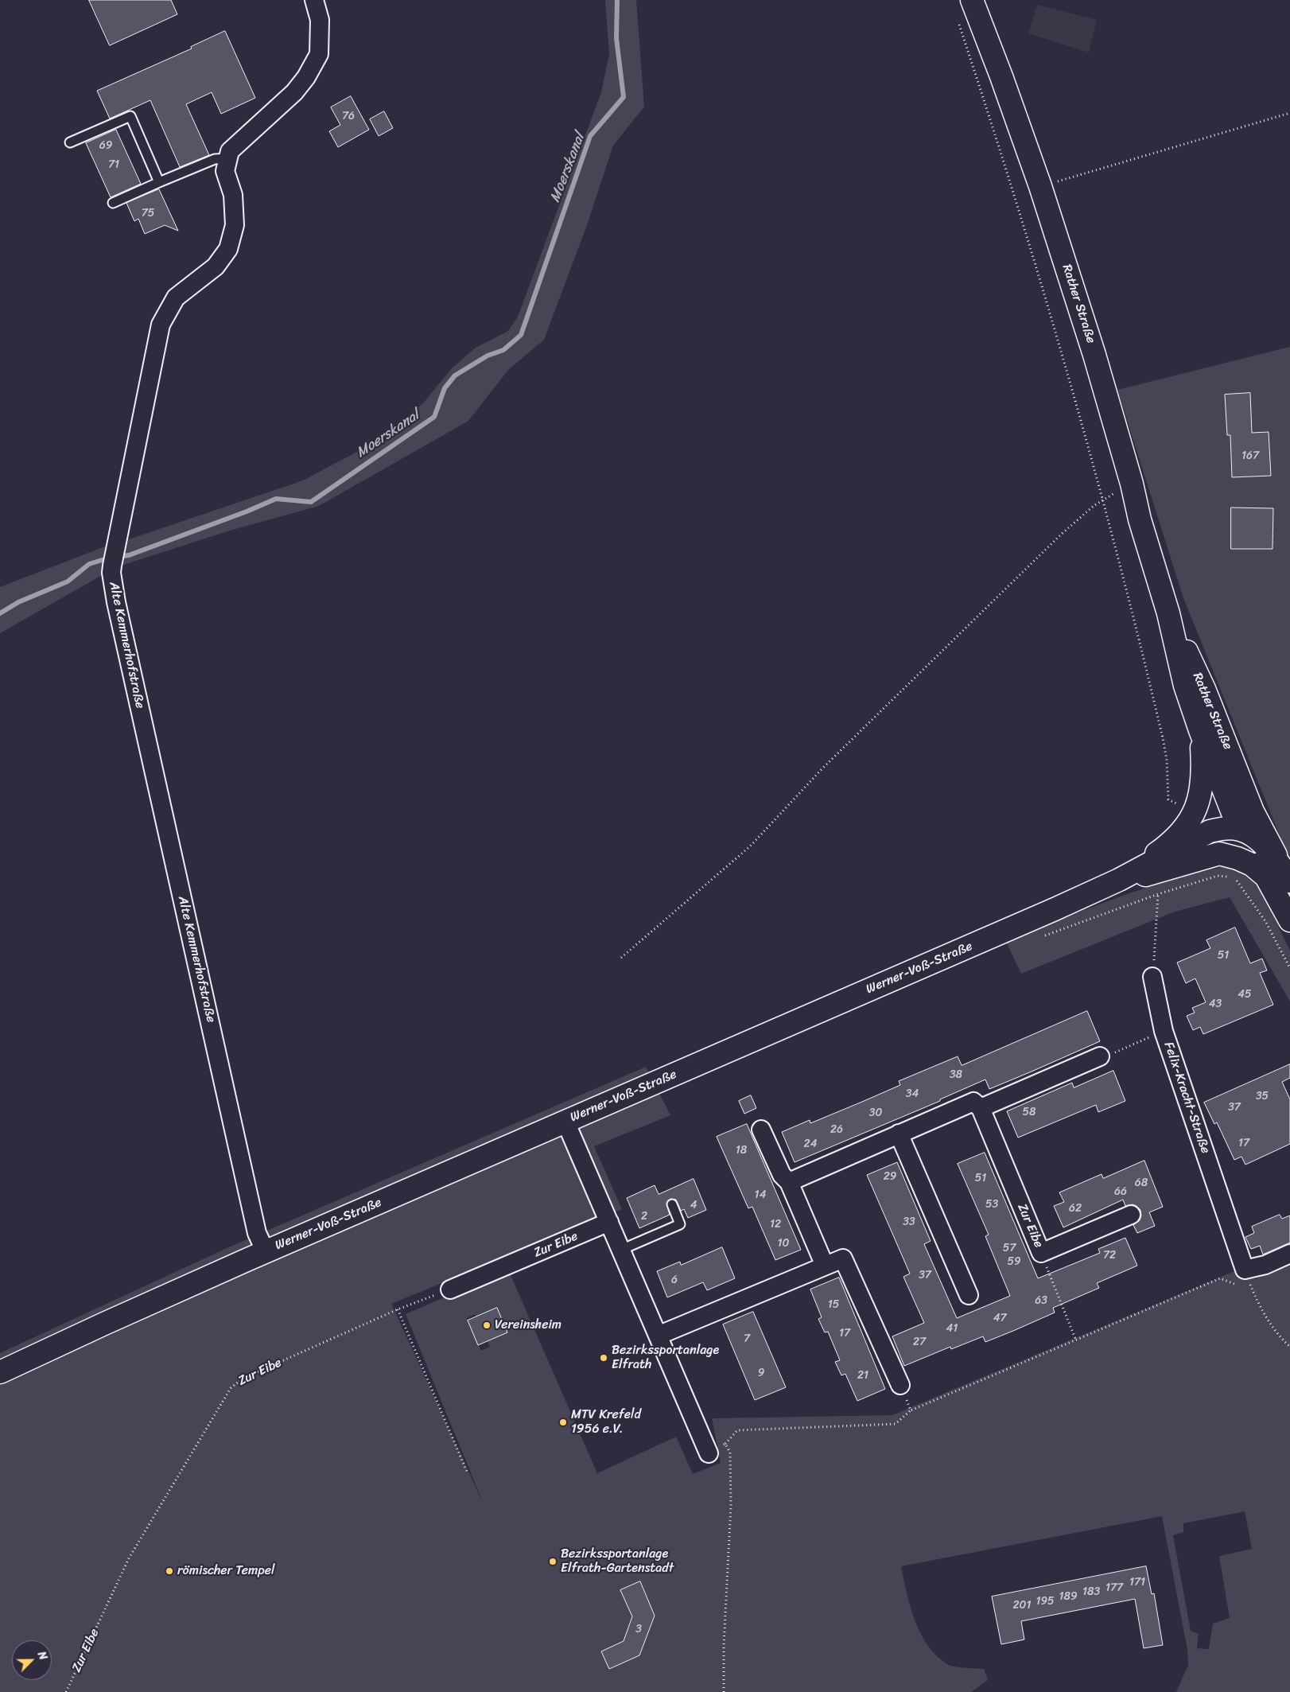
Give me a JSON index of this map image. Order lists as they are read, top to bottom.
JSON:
{
  "streets": {
    "main road": ["Rather Straße", "Werner-Voß-Straße"],
    "street": ["Alte Kemmerhofstraße", "Felix-Kracht-Straße", "Zur Eibe"]
  },
  "crossings": [
    ["Rather Straße", "Werner-Voß-Straße"],
    ["Alte Kemmerhofstraße", "Werner-Voß-Straße"]
  ],
  "water": ["Moerskanal"],
  "places": [
    "Vereinsheim",
    "Bezirkssportanlage Elfrath",
    "MTV Krefeld 1956 e.V.",
    "Bezirkssportanlage Elfrath-Gartenstadt",
    "römischer Tempel"
  ],
  "house_numbers": [
    "76",
    "69",
    "71",
    "75",
    "167",
    "51",
    "45",
    "43",
    "38",
    "34",
    "35",
    "37",
    "58",
    "30",
    "26",
    "17",
    "24",
    "18",
    "29",
    "51",
    "68",
    "66",
    "14",
    "53",
    "4",
    "62",
    "2",
    "33",
    "12",
    "10",
    "57",
    "72",
    "59",
    "37",
    "6",
    "63",
    "15",
    "47",
    "41",
    "17",
    "7",
    "27",
    "9",
    "21",
    "171",
    "177",
    "183",
    "189",
    "195",
    "201",
    "3"
  ],
  "north": "top right"
}
